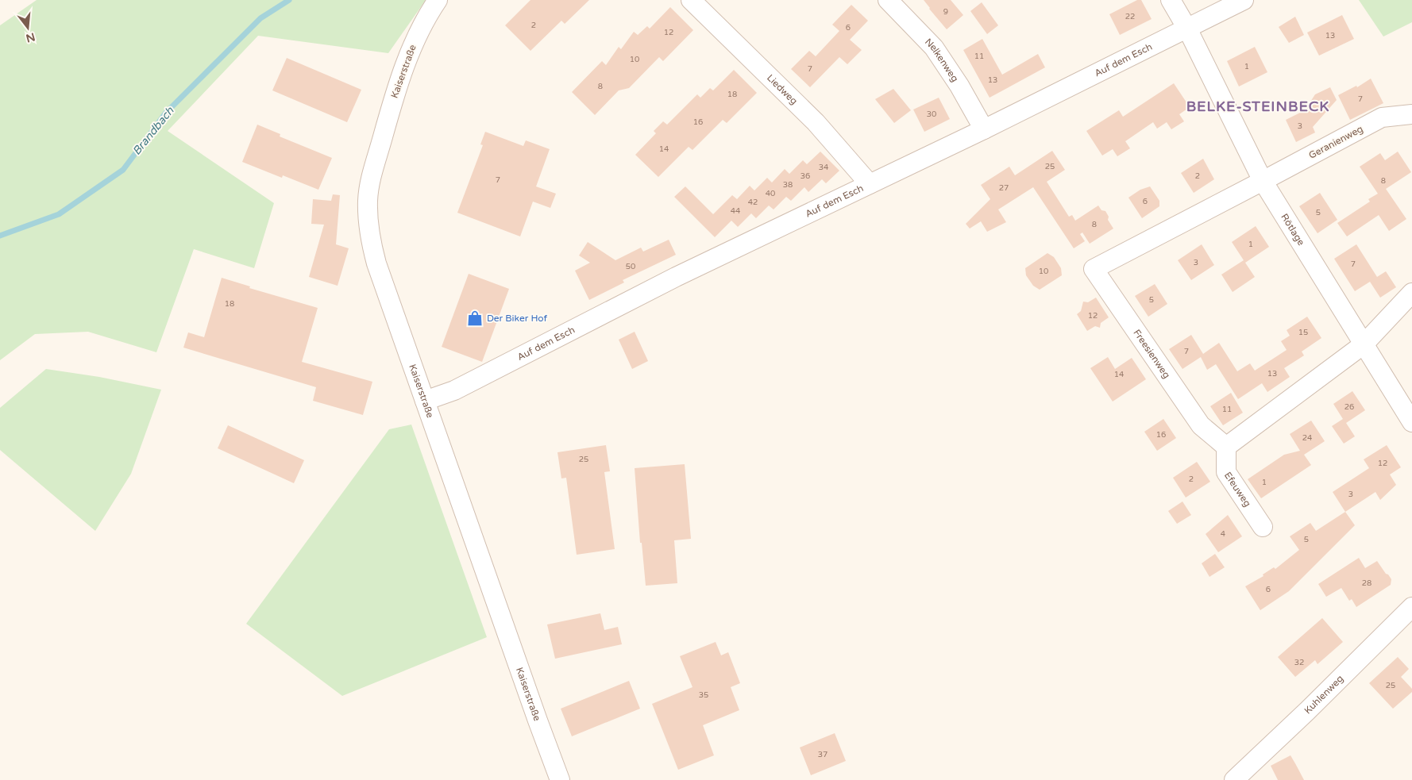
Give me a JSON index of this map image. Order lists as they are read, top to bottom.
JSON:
{
  "streets": {
    "street": [
      "Auf dem Esch",
      "Nelkenweg",
      "Kaiserstraße",
      "Liedweg",
      "Geranienweg",
      "Rötlage",
      "Freesienweg",
      "Efeuweg",
      "Kuhlenweg"
    ]
  },
  "crossings": [
    ["Auf dem Esch", "Nelkenweg"],
    ["Auf dem Esch", "Kaiserstraße"],
    ["Auf dem Esch", "Liedweg"],
    ["Auf dem Esch", "Rötlage"],
    ["Geranienweg", "Rötlage"],
    ["Geranienweg", "Freesienweg"],
    ["Rötlage", "Freesienweg"],
    ["Freesienweg", "Efeuweg"]
  ],
  "districts": ["BELKE-STEINBECK"],
  "water": ["Brandbach"],
  "places": {
    "shop": ["Der Biker Hof"]
  },
  "house_numbers": [
    "9",
    "22",
    "2",
    "6",
    "12",
    "13",
    "11",
    "10",
    "1",
    "7",
    "13",
    "8",
    "18",
    "7",
    "30",
    "16",
    "3",
    "14",
    "25",
    "34",
    "36",
    "2",
    "7",
    "8",
    "38",
    "27",
    "40",
    "6",
    "42",
    "44",
    "5",
    "8",
    "1",
    "3",
    "7",
    "50",
    "10",
    "5",
    "18",
    "12",
    "15",
    "7",
    "13",
    "14",
    "26",
    "11",
    "16",
    "24",
    "25",
    "12",
    "2",
    "1",
    "3",
    "4",
    "5",
    "28",
    "6",
    "32",
    "25",
    "35",
    "37"
  ],
  "north": "bottom"
}
